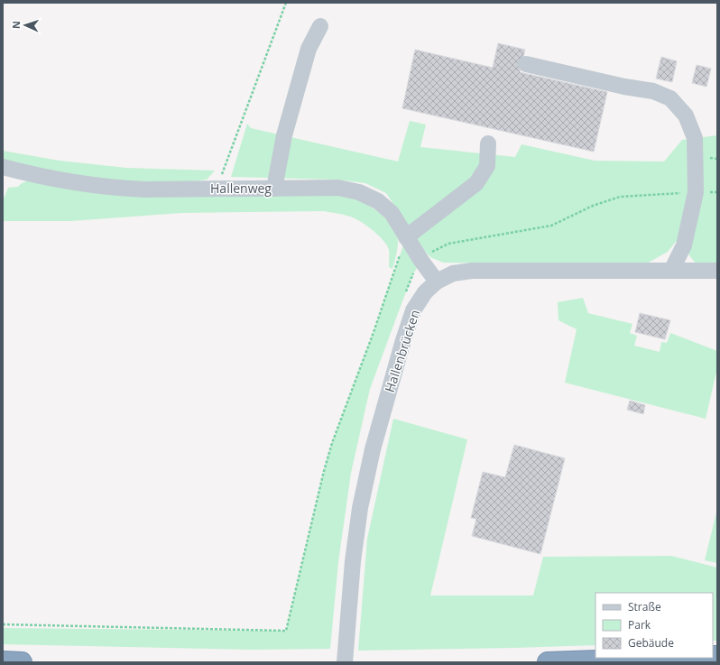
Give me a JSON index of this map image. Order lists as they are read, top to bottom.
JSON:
{
  "streets": {
    "street": ["Hallenweg", "Hallenbrücken"]
  },
  "crossings": [
    ["Hallenweg", "Hallenbrücken"]
  ],
  "legend": ["Straße", "Park", "Gebäude"],
  "north": "left"
}
